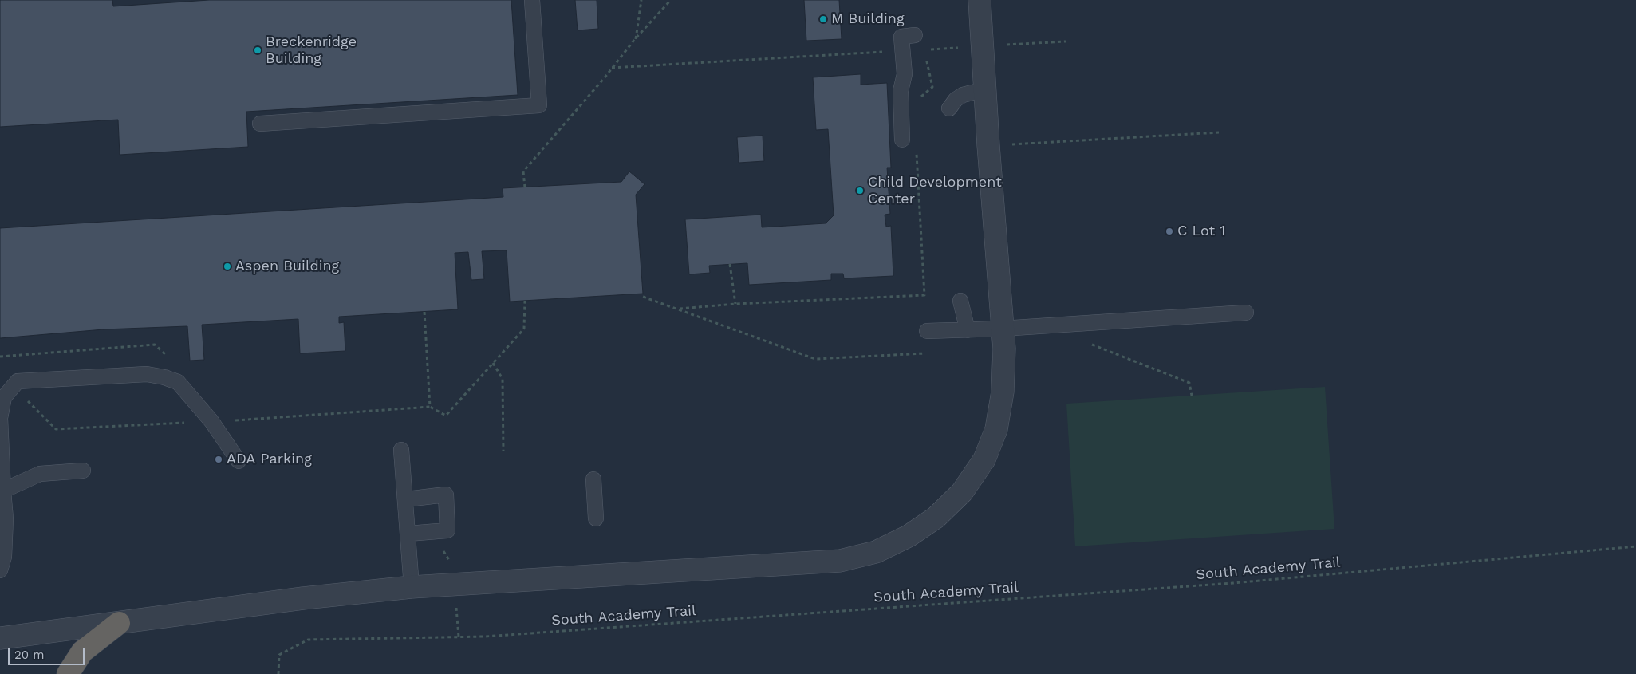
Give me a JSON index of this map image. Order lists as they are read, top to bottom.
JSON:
{
  "streets": {
    "path": ["South Academy Trail"]
  },
  "places": [
    "M Building",
    "Breckenridge Building",
    "Child Development Center",
    "C Lot 1",
    "Aspen Building",
    "ADA Parking"
  ],
  "scale_bar": "20 m"
}
